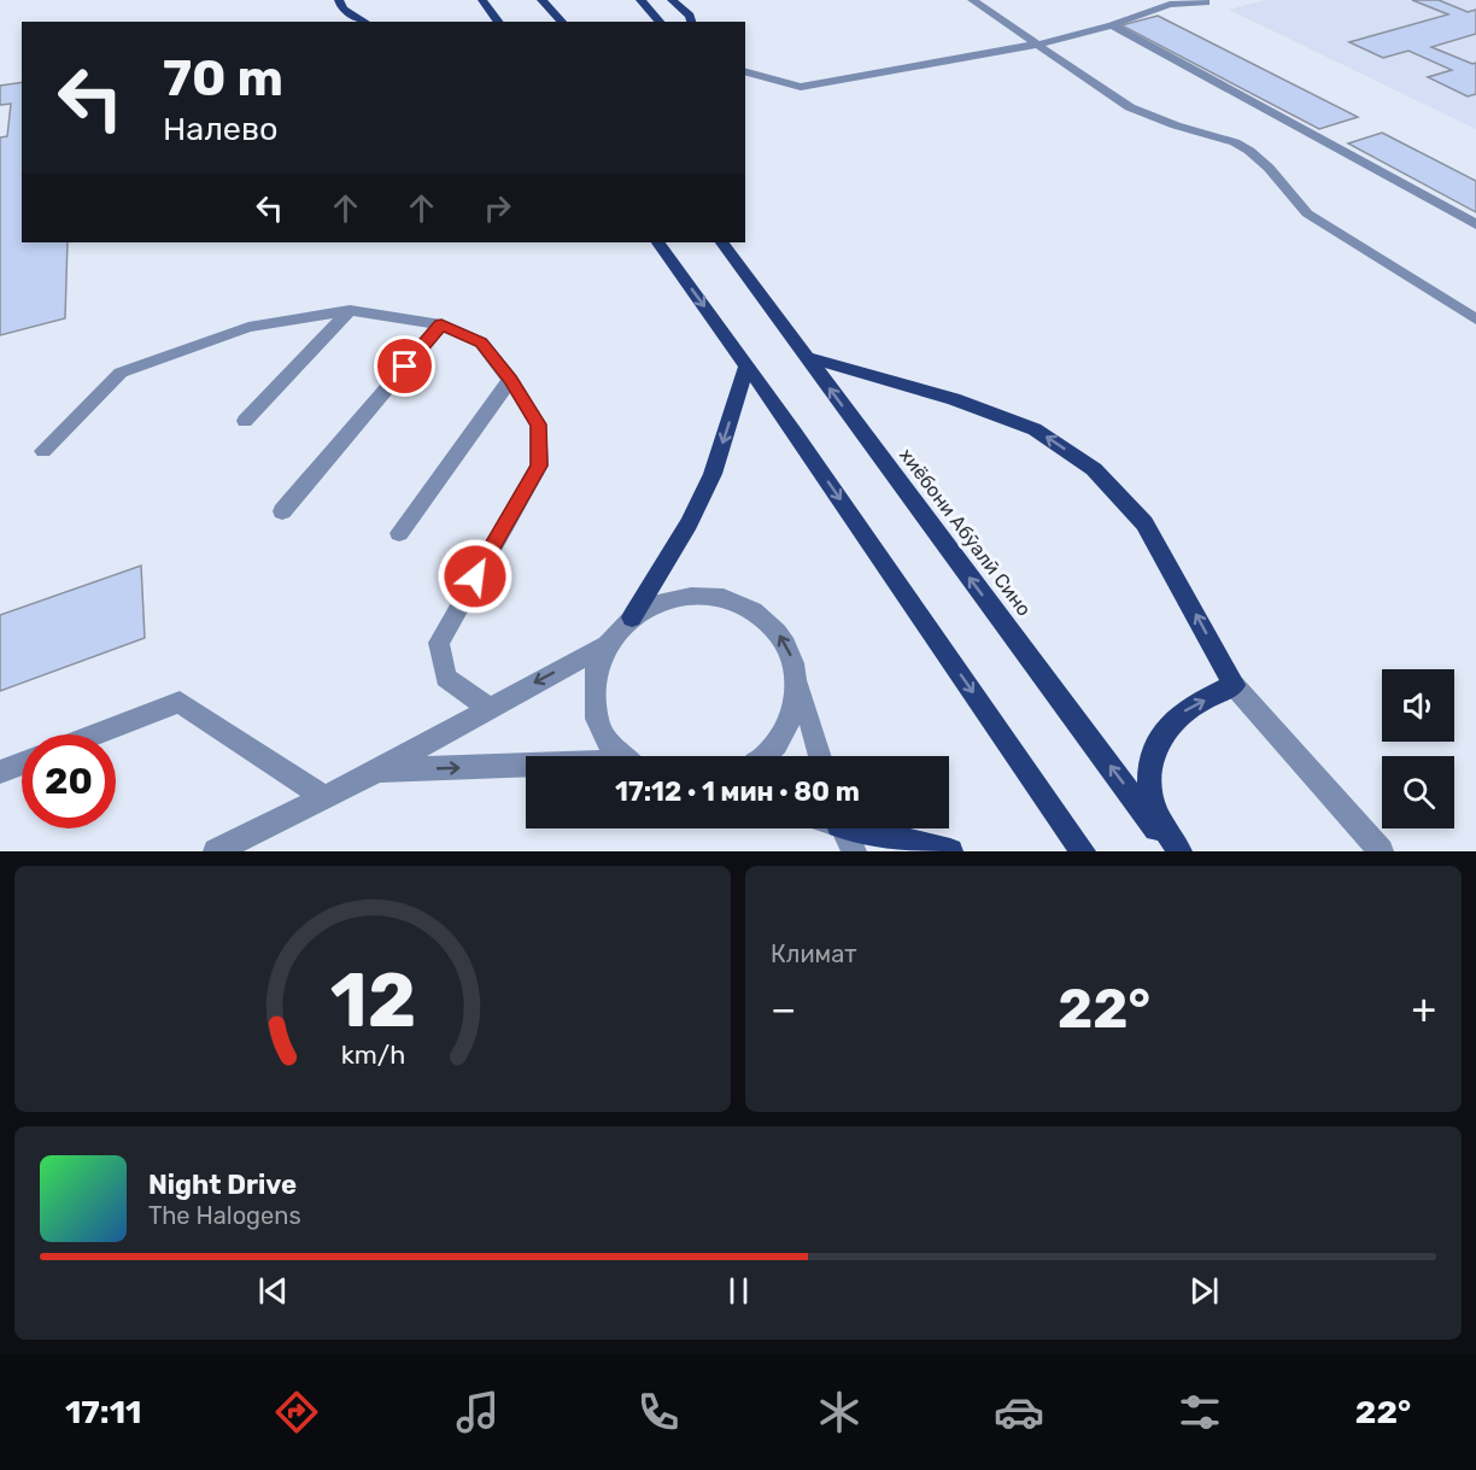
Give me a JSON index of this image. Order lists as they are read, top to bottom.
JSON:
{
  "streets": {
    "main road": ["хиёбони Абӯалӣ Сино"]
  },
  "page": {
    "turn": ["70 m", "Налево"],
    "limit": "20",
    "trip": "17:12 · 1 мин · 80 m",
    "tile": "Климат",
    "heat": ["−", "22°", "+"],
    "song": ["Night Drive", "The Halogens"],
    "tabs": ["17:11", "22°"],
    "gauge": ["12", "km/h"]
  }
}
